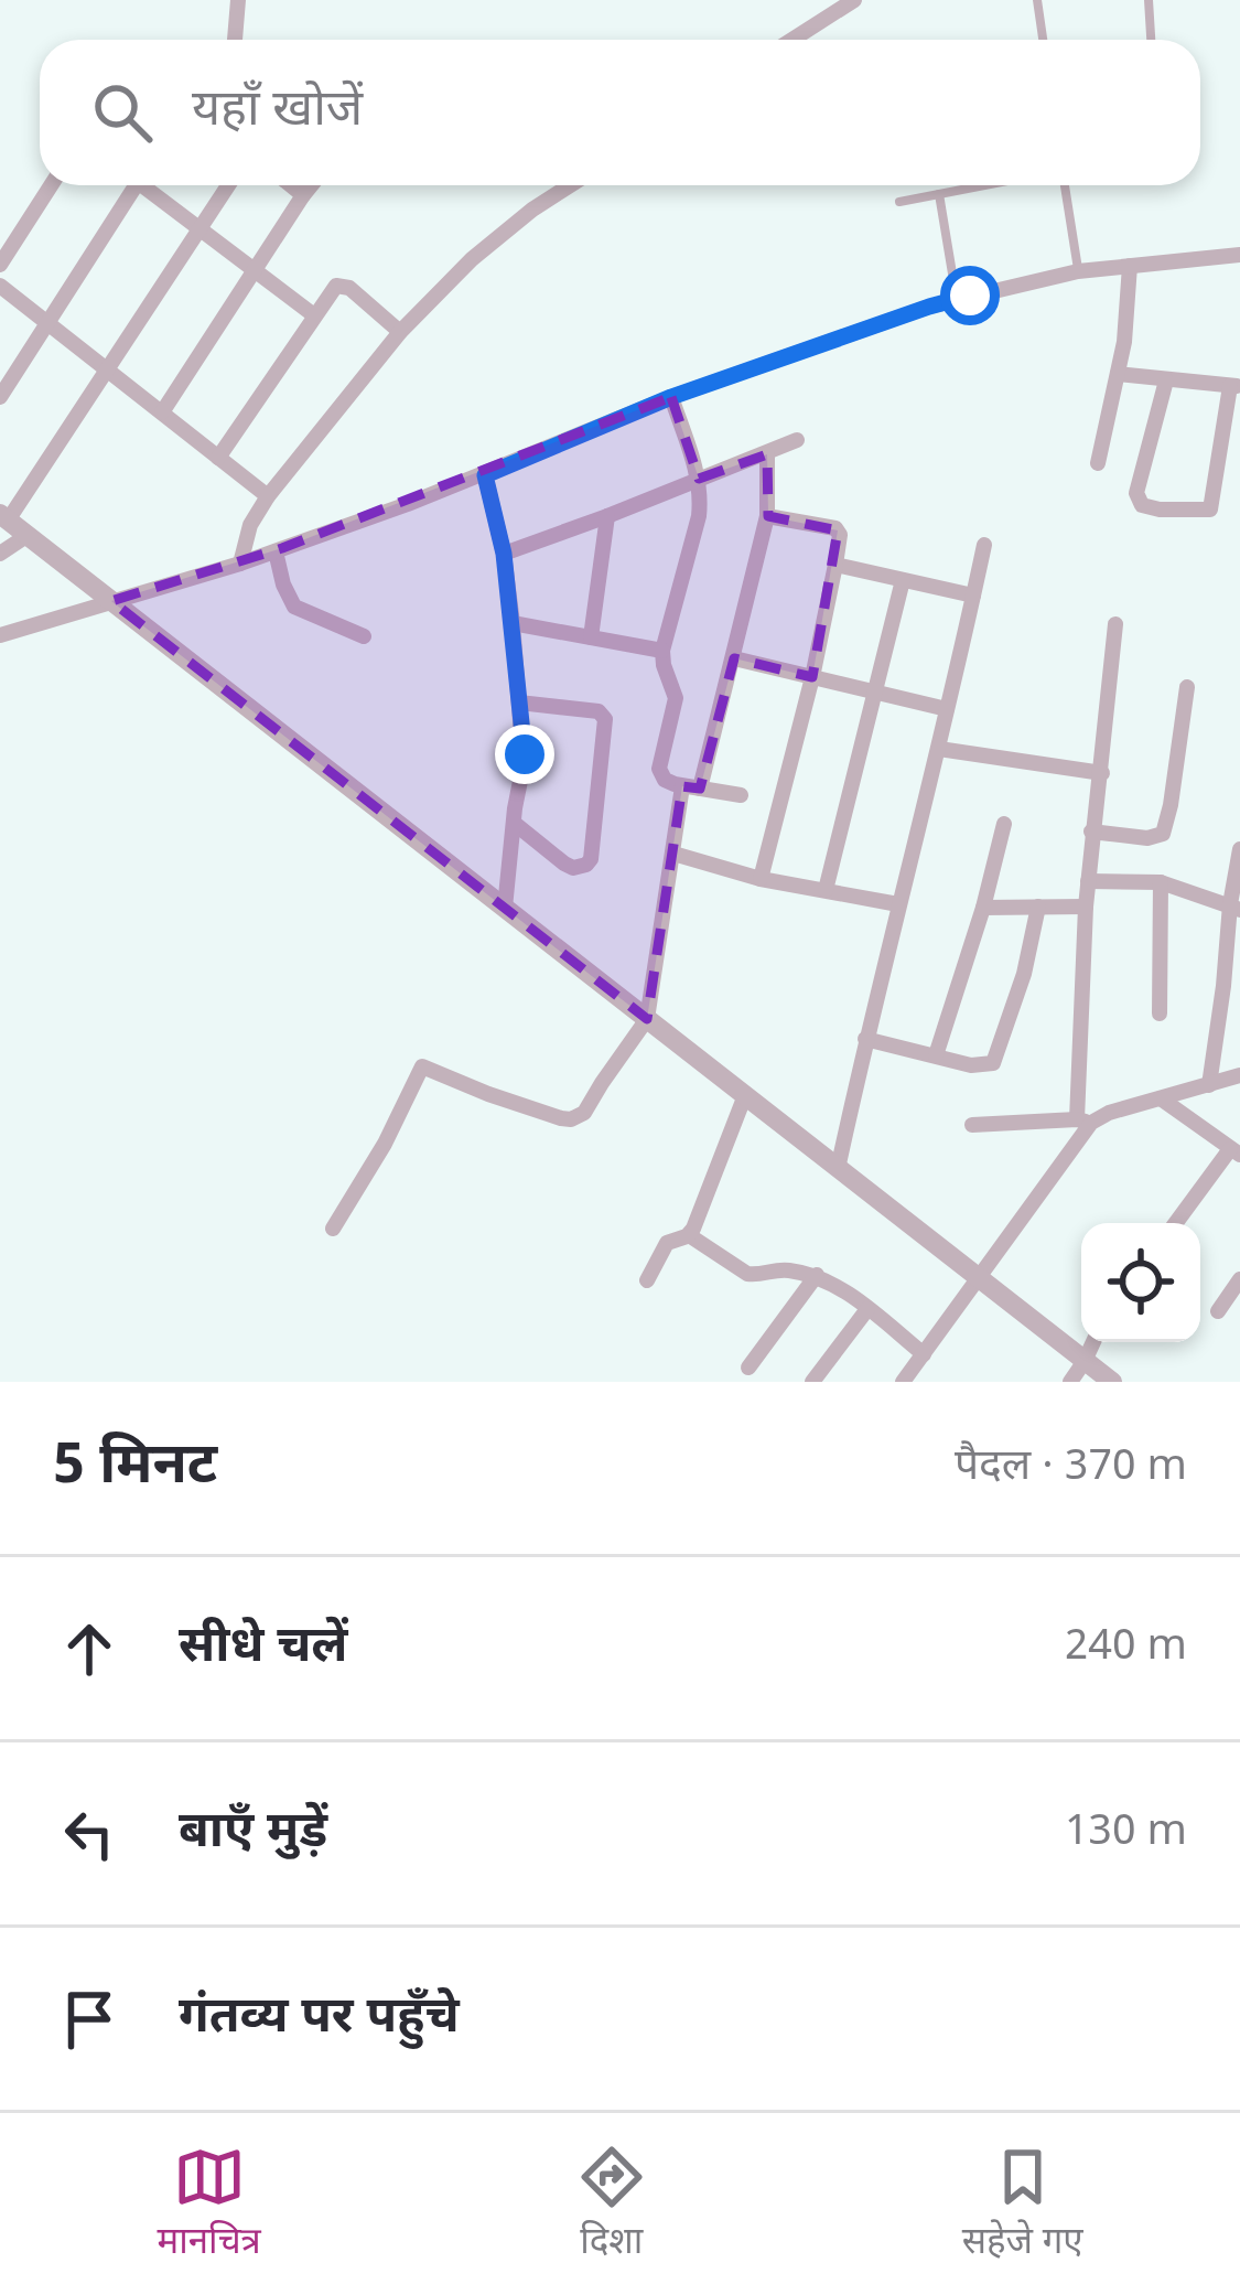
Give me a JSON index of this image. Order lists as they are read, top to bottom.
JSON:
{
  "page": {
    "search": "यहाँ खोजें",
    "heading": ["5 मिनट", "पैदल · 370 m"],
    "list": [
      ["सीधे चलें", "240 m"],
      ["बाएँ मुड़ें", "130 m"],
      "गंतव्य पर पहुँचे"
    ],
    "nav": ["मानचित्र", "दिशा", "सहेजे गए"]
  }
}
